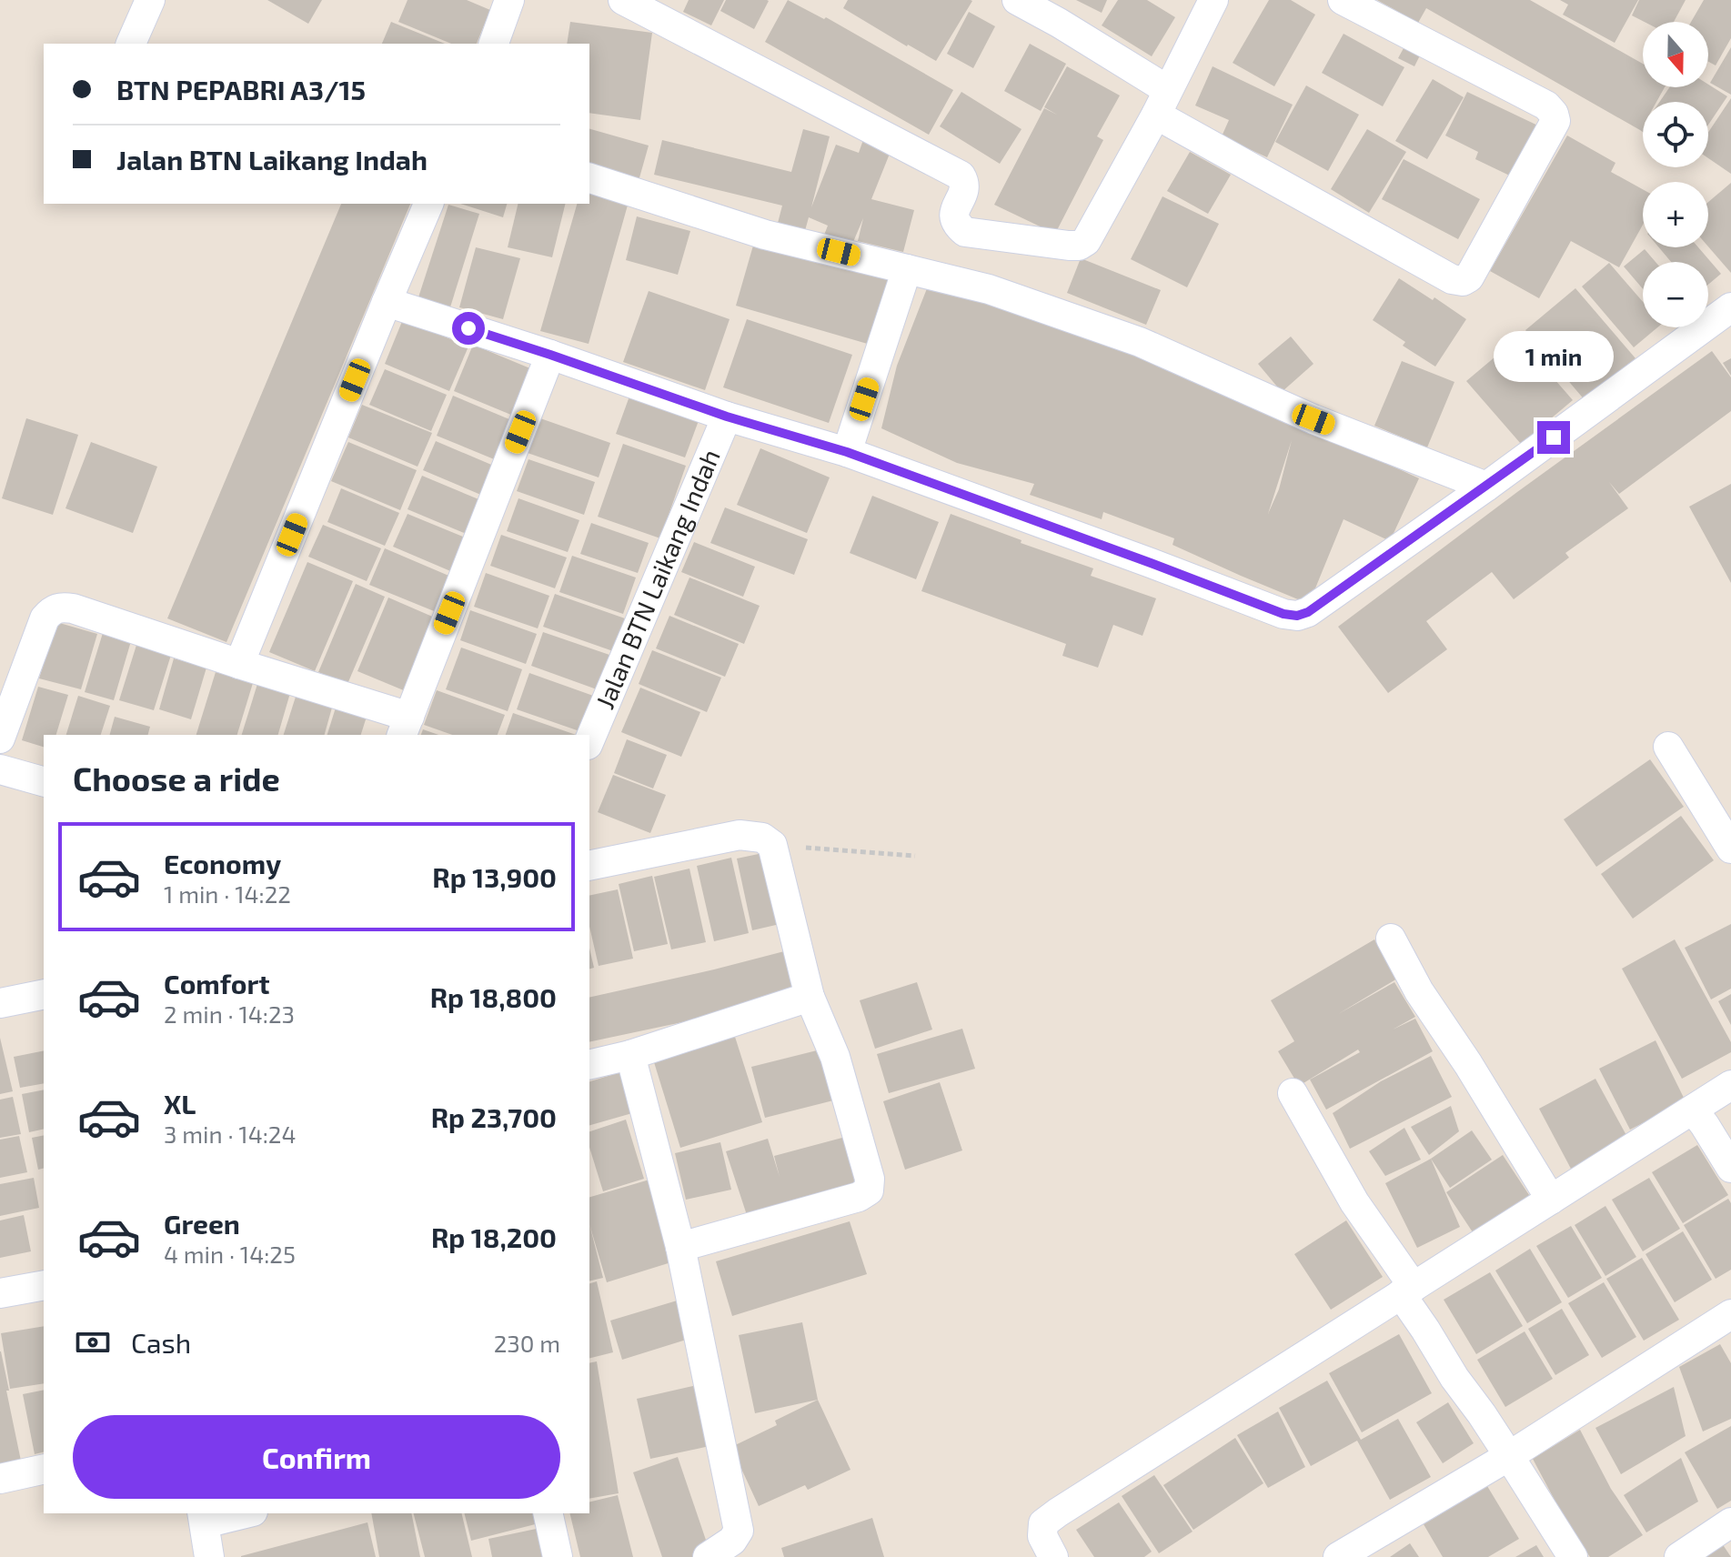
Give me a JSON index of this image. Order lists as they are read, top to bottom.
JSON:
{
  "streets": {
    "street": ["Jalan BTN Laikang Indah"]
  },
  "north": "bottom",
  "page": {
    "map_buttons": ["+", "−"],
    "banner": ["BTN PEPABRI A3/15", "Jalan BTN Laikang Indah"],
    "bubble": "1 min",
    "heading": "Choose a ride",
    "list": [
      {
        "name": "Economy",
        "note": "1 min · 14:22",
        "value": "Rp 13,900"
      },
      {
        "name": "Comfort",
        "note": "2 min · 14:23",
        "value": "Rp 18,800"
      },
      {
        "name": "XL",
        "note": "3 min · 14:24",
        "value": "Rp 23,700"
      },
      {
        "name": "Green",
        "note": "4 min · 14:25",
        "value": "Rp 18,200"
      }
    ],
    "pay": ["Cash", "230 m"],
    "buttons": "Confirm"
  }
}
